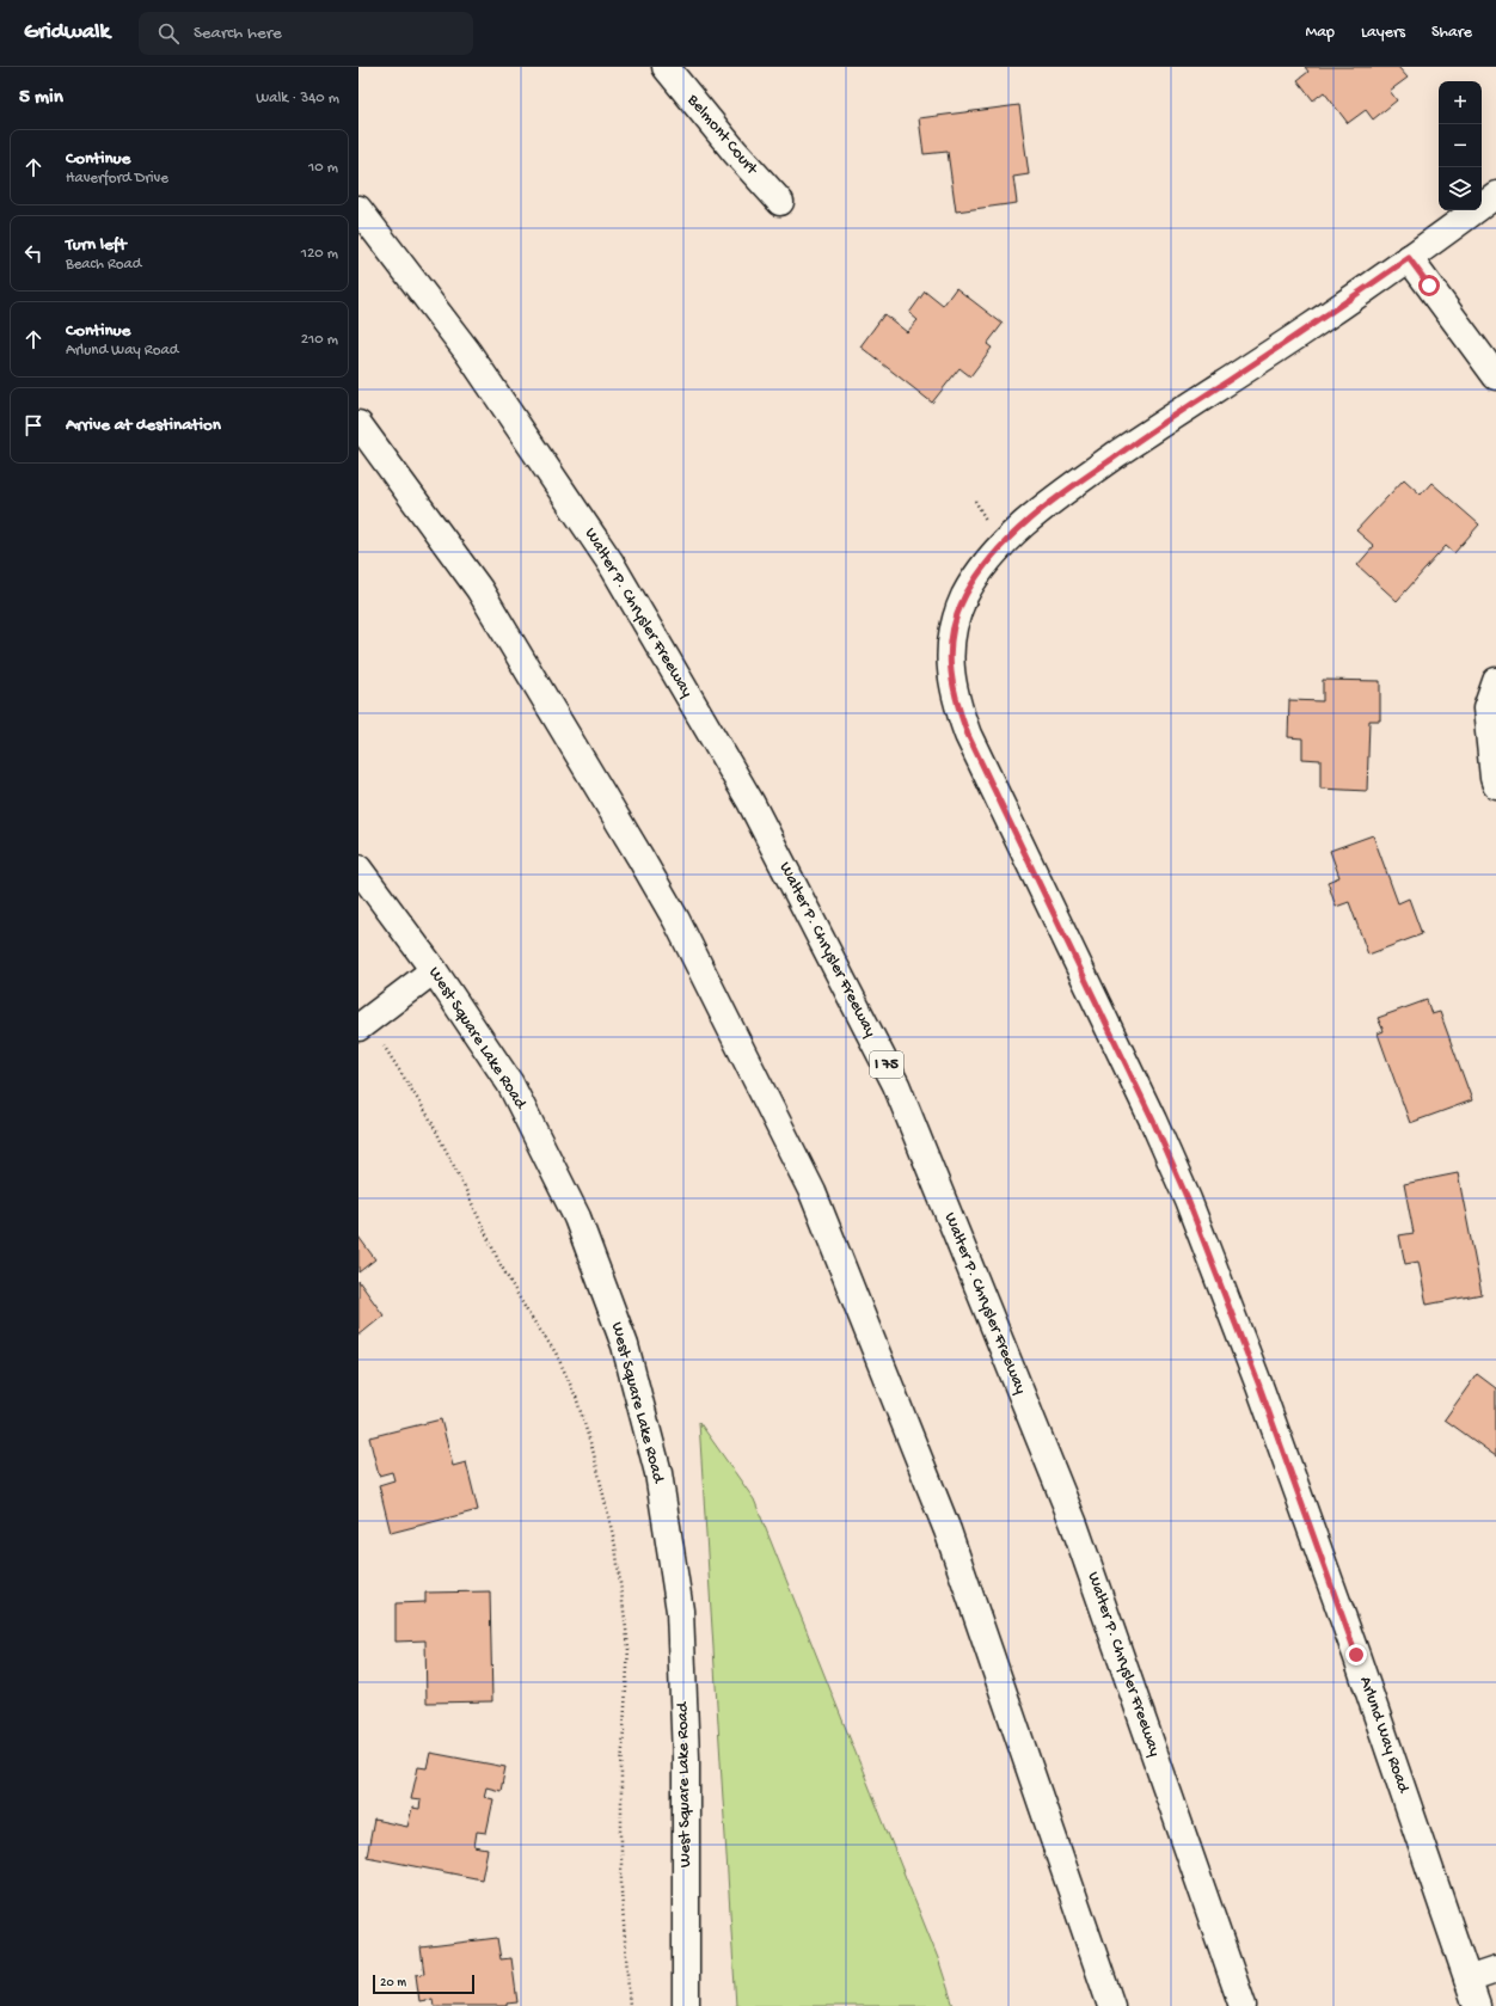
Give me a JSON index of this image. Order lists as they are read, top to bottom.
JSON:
{
  "streets": {
    "main road": [
      "Belmont Court",
      "Walter P. Chrysler Freeway",
      "West Square Lake Road",
      "I 75",
      "Arlund Way Road"
    ]
  },
  "scale_bar": "20 m",
  "page": {
    "header": "Gridwalk",
    "search": "Search here",
    "nav": ["Map", "Layers", "Share"],
    "heading": ["5 min", "Walk · 340 m"],
    "map_buttons": ["+", "−"],
    "list": [
      ["Continue", "Haverford Drive", "10 m"],
      ["Turn left", "Beach Road", "120 m"],
      ["Continue", "Arlund Way Road", "210 m"],
      "Arrive at destination"
    ],
    "scale": "20 m"
  }
}
